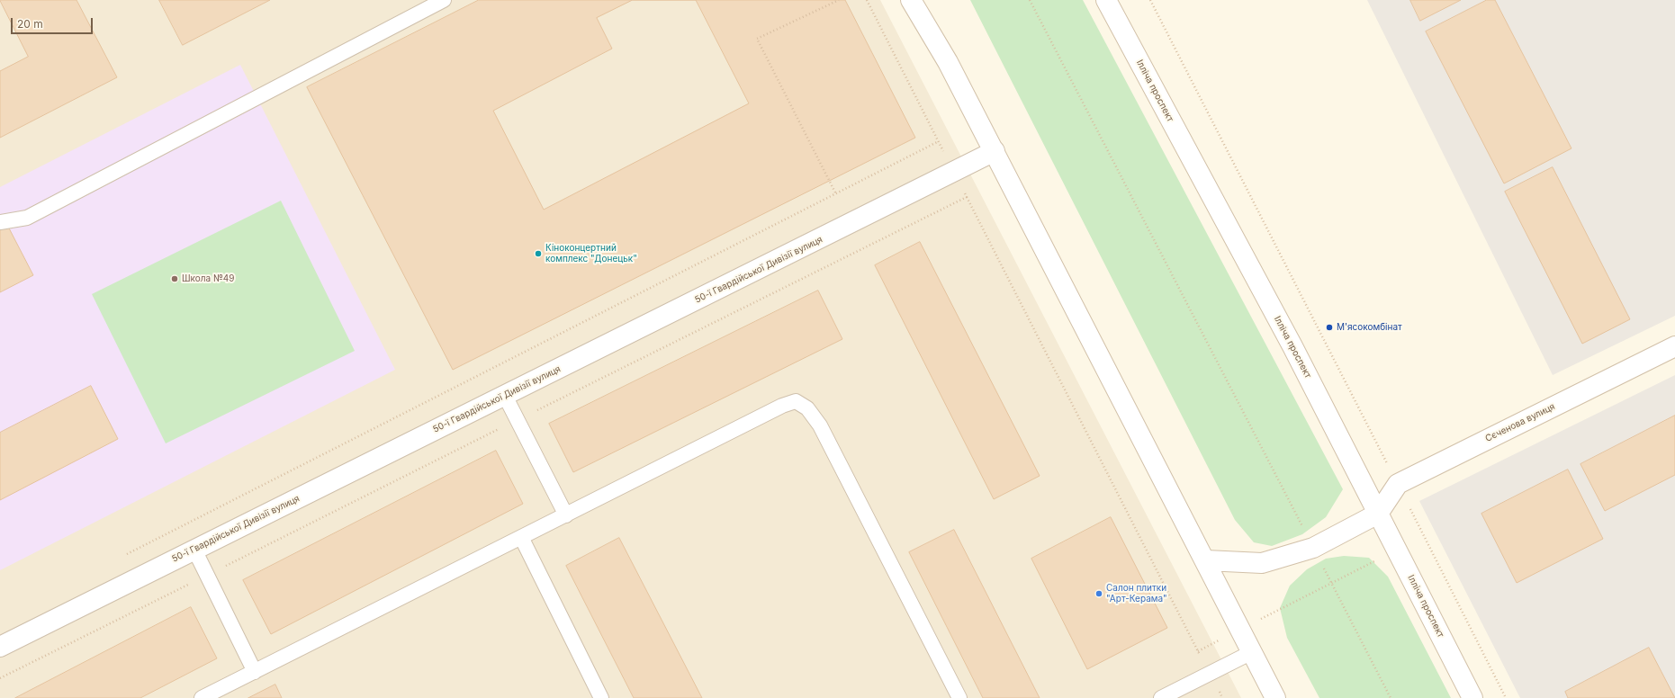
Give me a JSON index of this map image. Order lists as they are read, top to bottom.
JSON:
{
  "streets": {
    "main road": ["Ілліча проспект", "50-ї Гвардійської Дивізії вулиця", "Сєченова вулиця"]
  },
  "places": [
    "Кіноконцертний комплекс \"Донецьк\"",
    "Школа №49",
    "М'ясокомбінат",
    "Салон плитки \"Арт-Керама\""
  ],
  "scale_bar": "20 m"
}
